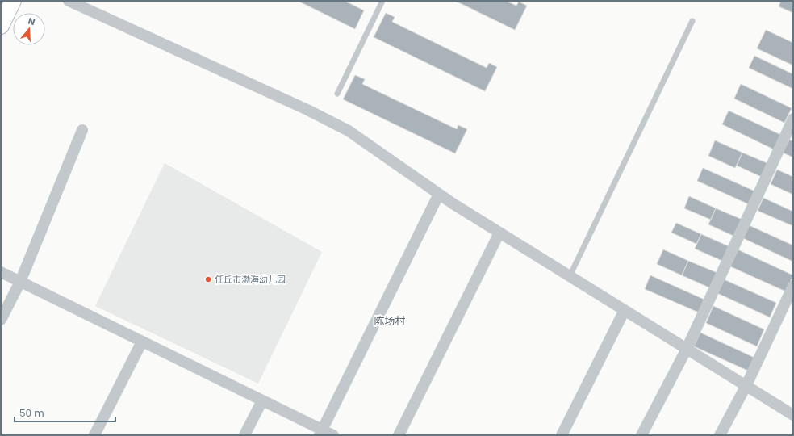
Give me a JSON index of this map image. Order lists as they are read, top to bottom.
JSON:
{
  "districts": ["陈场村"],
  "places": ["任丘市渤海幼儿园"],
  "scale_bar": "50 m",
  "north": "top"
}
